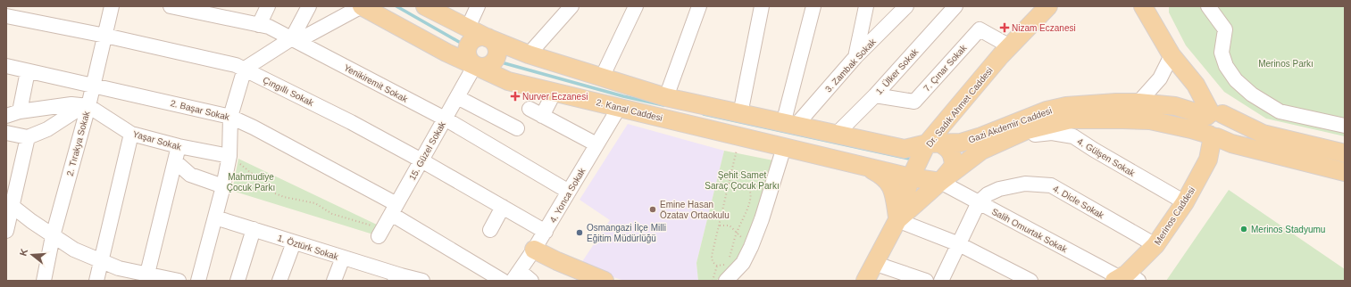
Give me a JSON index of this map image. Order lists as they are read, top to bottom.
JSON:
{
  "streets": {
    "main road": [
      "Dr. Sadık Ahmet Caddesi",
      "2. Kanal Caddesi",
      "Gazi Akdemir Caddesi",
      "Merinos Caddesi"
    ],
    "street": [
      "3. Zambak Sokak",
      "7. Çınar Sokak",
      "1. Ülker Sokak",
      "Yenikiremit Sokak",
      "Çıngıllı Sokak",
      "2. Başar Sokak",
      "Yaşar Sokak",
      "2. Tırakya Sokak",
      "15. Güzel Sokak",
      "4. Gülşen Sokak",
      "4. Yonca Sokak",
      "4. Dicle Sokak",
      "Salih Omurtak Sokak",
      "1. Öztürk Sokak"
    ]
  },
  "crossings": [
    ["7. Çınar Sokak", "1. Ülker Sokak"],
    ["7. Çınar Sokak", "Dr. Sadık Ahmet Caddesi"],
    ["Yenikiremit Sokak", "15. Güzel Sokak"],
    ["Yenikiremit Sokak", "4. Yonca Sokak"],
    ["Çıngıllı Sokak", "2. Tırakya Sokak"],
    ["Çıngıllı Sokak", "15. Güzel Sokak"],
    ["Çıngıllı Sokak", "4. Yonca Sokak"],
    ["Dr. Sadık Ahmet Caddesi", "2. Kanal Caddesi"],
    ["Dr. Sadık Ahmet Caddesi", "Gazi Akdemir Caddesi"],
    ["2. Başar Sokak", "2. Tırakya Sokak"],
    ["2. Başar Sokak", "15. Güzel Sokak"],
    ["2. Kanal Caddesi", "15. Güzel Sokak"],
    ["2. Kanal Caddesi", "4. Yonca Sokak"],
    ["Gazi Akdemir Caddesi", "4. Gülşen Sokak"],
    ["Gazi Akdemir Caddesi", "Merinos Caddesi"],
    ["Gazi Akdemir Caddesi", "Salih Omurtak Sokak"],
    ["Yaşar Sokak", "2. Tırakya Sokak"],
    ["4. Gülşen Sokak", "Merinos Caddesi"],
    ["4. Dicle Sokak", "Merinos Caddesi"],
    ["4. Dicle Sokak", "Salih Omurtak Sokak"],
    ["Merinos Caddesi", "Salih Omurtak Sokak"]
  ],
  "parks": ["Merinos Parkı", "Şehit Samet Saraç Çocuk Parkı", "Mahmudiye Çocuk Parkı"],
  "places": {
    "health": ["Nizam Eczanesi", "Nurver Eczanesi"],
    "other": ["Emine Hasan Özatav Ortaokulu", "Merinos Stadyumu", "Osmangazi İlçe Milli Eğitim Müdürlüğü"]
  },
  "north": "left"
}
